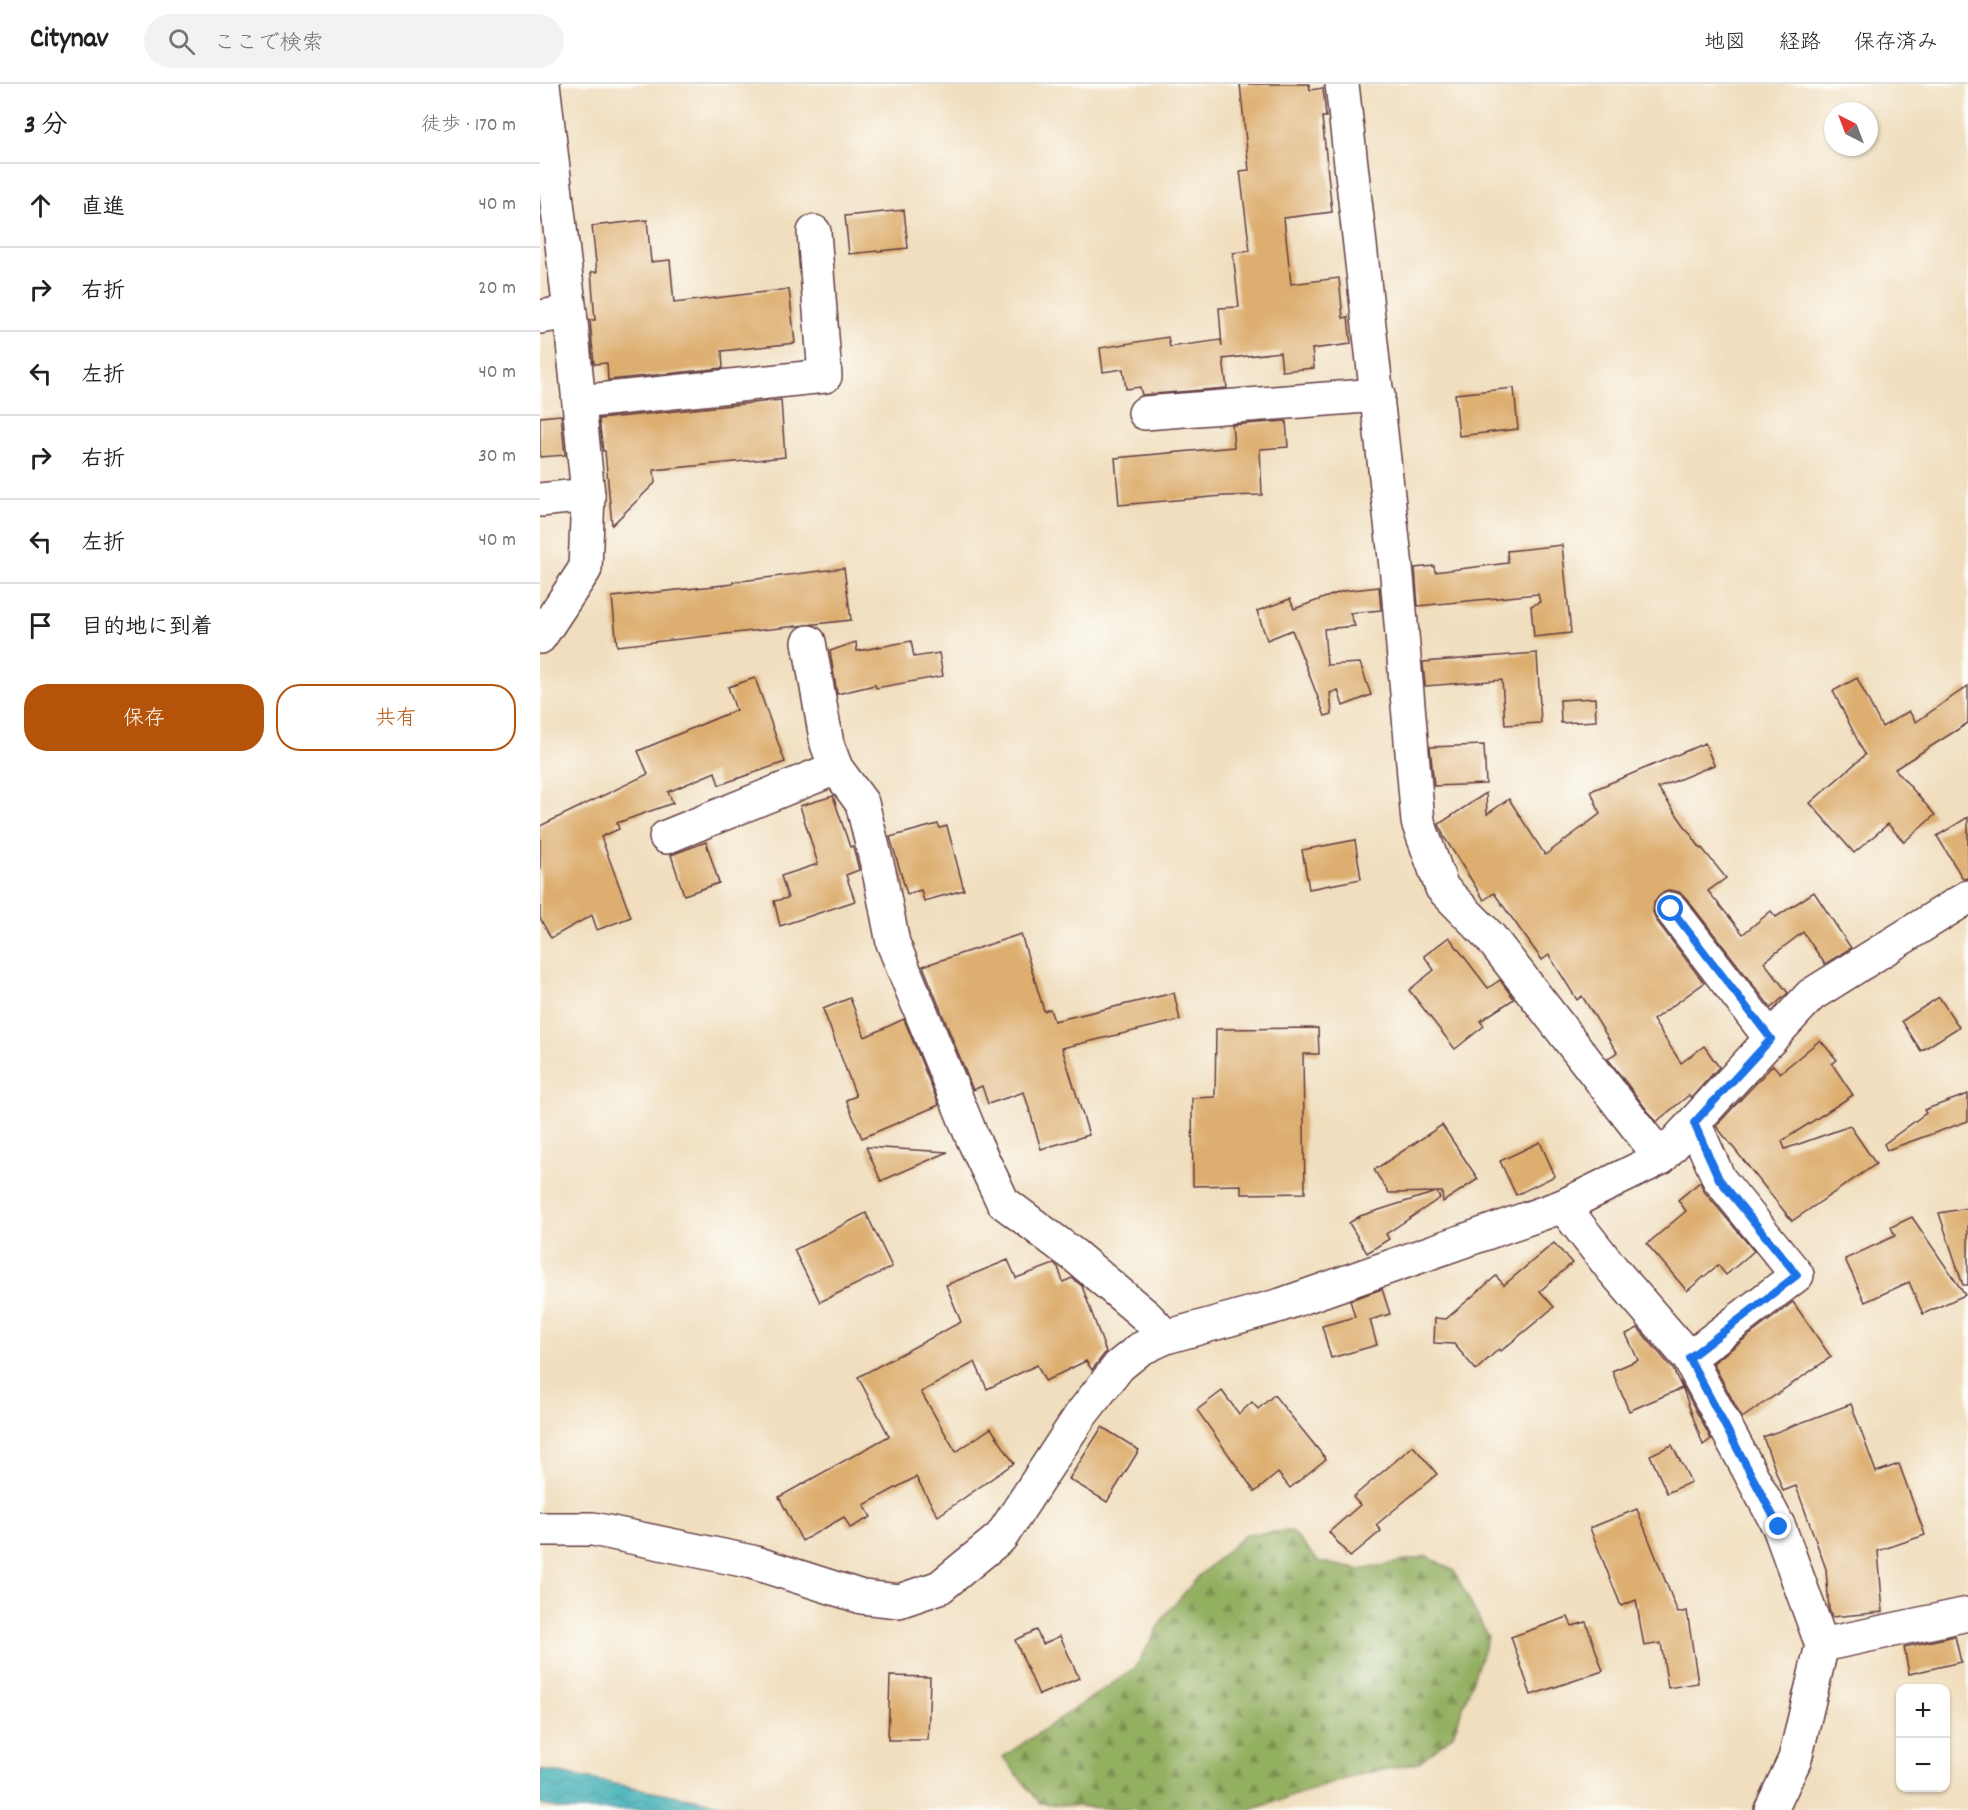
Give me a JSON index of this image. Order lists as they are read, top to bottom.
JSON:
{
  "north": "top left",
  "page": {
    "header": "Citynav",
    "search": "ここで検索",
    "nav": ["地図", "経路", "保存済み"],
    "heading": ["3 分", "徒歩 · 170 m"],
    "list": [
      ["直進", "40 m"],
      ["右折", "20 m"],
      ["左折", "40 m"],
      ["右折", "30 m"],
      ["左折", "40 m"],
      "目的地に到着"
    ],
    "buttons": ["保存", "共有"],
    "map_buttons": ["+", "−"]
  }
}
